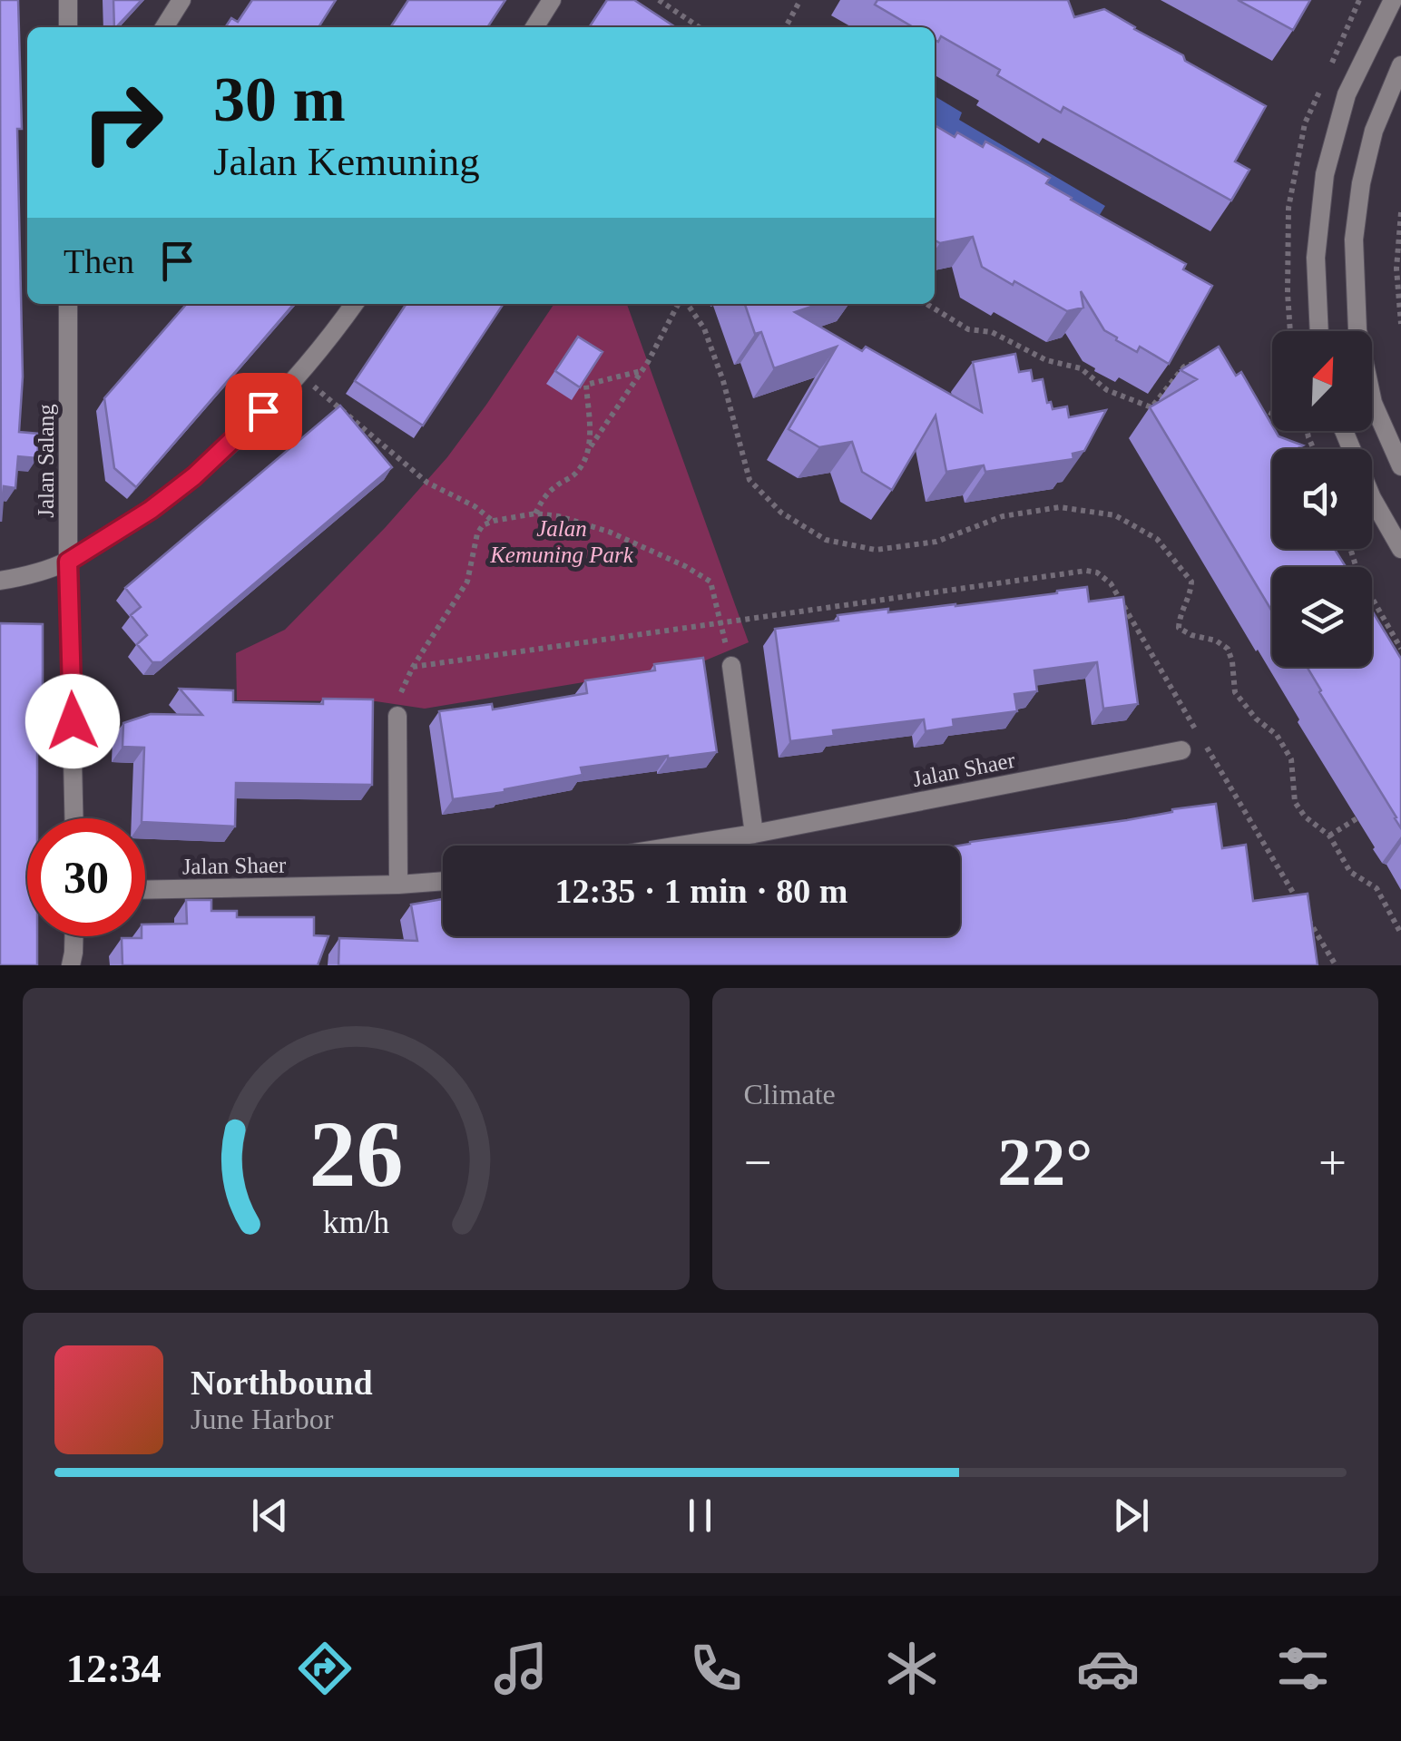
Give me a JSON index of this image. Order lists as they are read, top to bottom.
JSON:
{
  "streets": {
    "street": ["Jalan Salang", "Jalan Shaer"]
  },
  "parks": ["Jalan Kemuning Park"],
  "north": "top right",
  "page": {
    "turn": ["30 m", "Jalan Kemuning"],
    "then": "Then",
    "limit": "30",
    "trip": "12:35 · 1 min · 80 m",
    "tile": "Climate",
    "heat": ["−", "22°", "+"],
    "song": ["Northbound", "June Harbor"],
    "tabs": "12:34",
    "gauge": ["26", "km/h"]
  }
}
